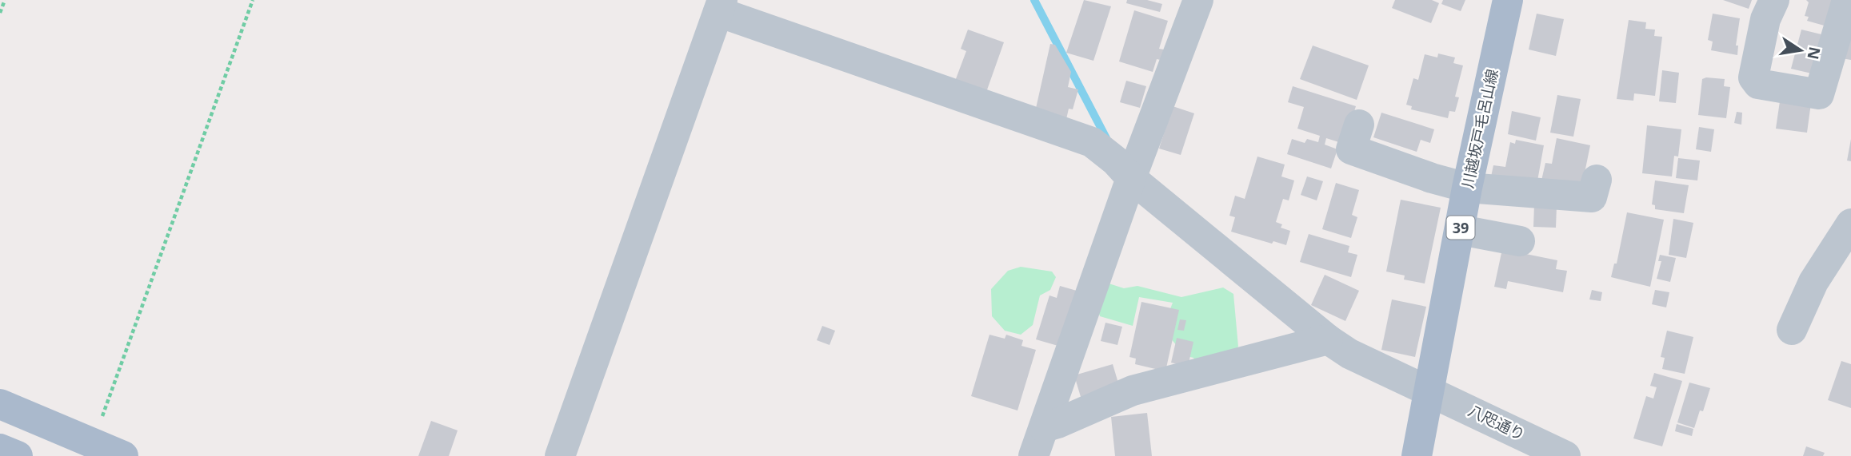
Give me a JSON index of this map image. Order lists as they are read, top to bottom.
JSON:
{
  "streets": {
    "main road": ["川越坂戸毛呂山線", "39"],
    "street": ["八咫通り"]
  },
  "crossings": [
    ["川越坂戸毛呂山線", "八咫通り"]
  ],
  "north": "right"
}
